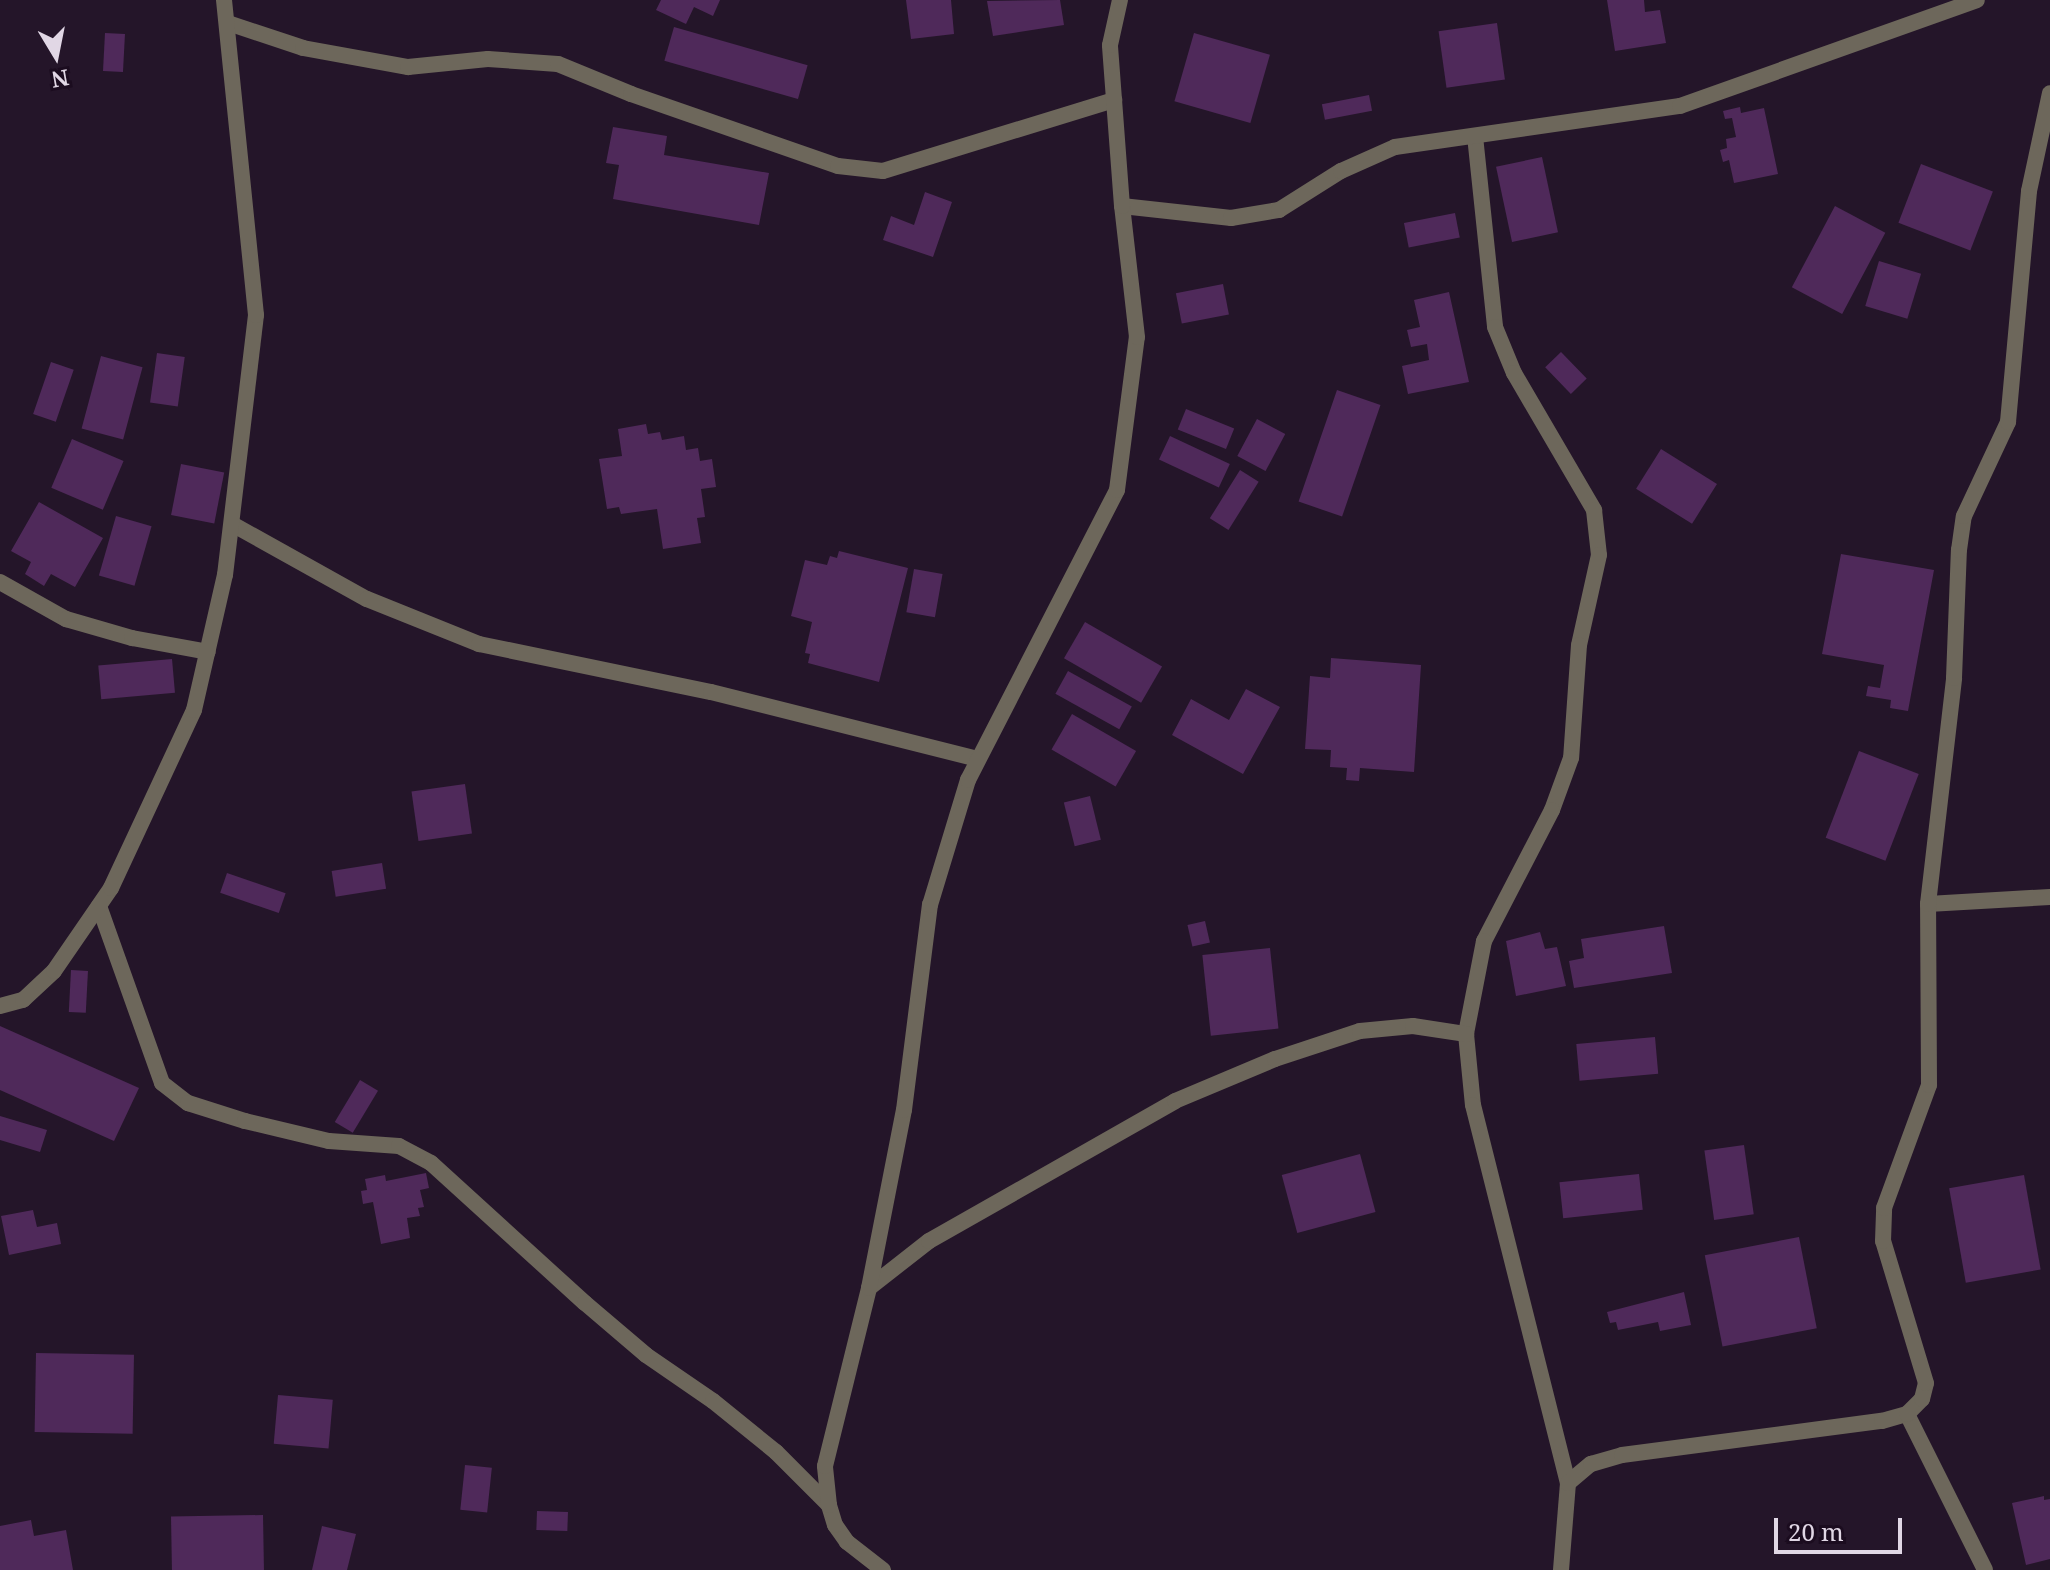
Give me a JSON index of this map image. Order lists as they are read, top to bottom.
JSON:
{
  "scale_bar": "20 m",
  "north": "bottom"
}
